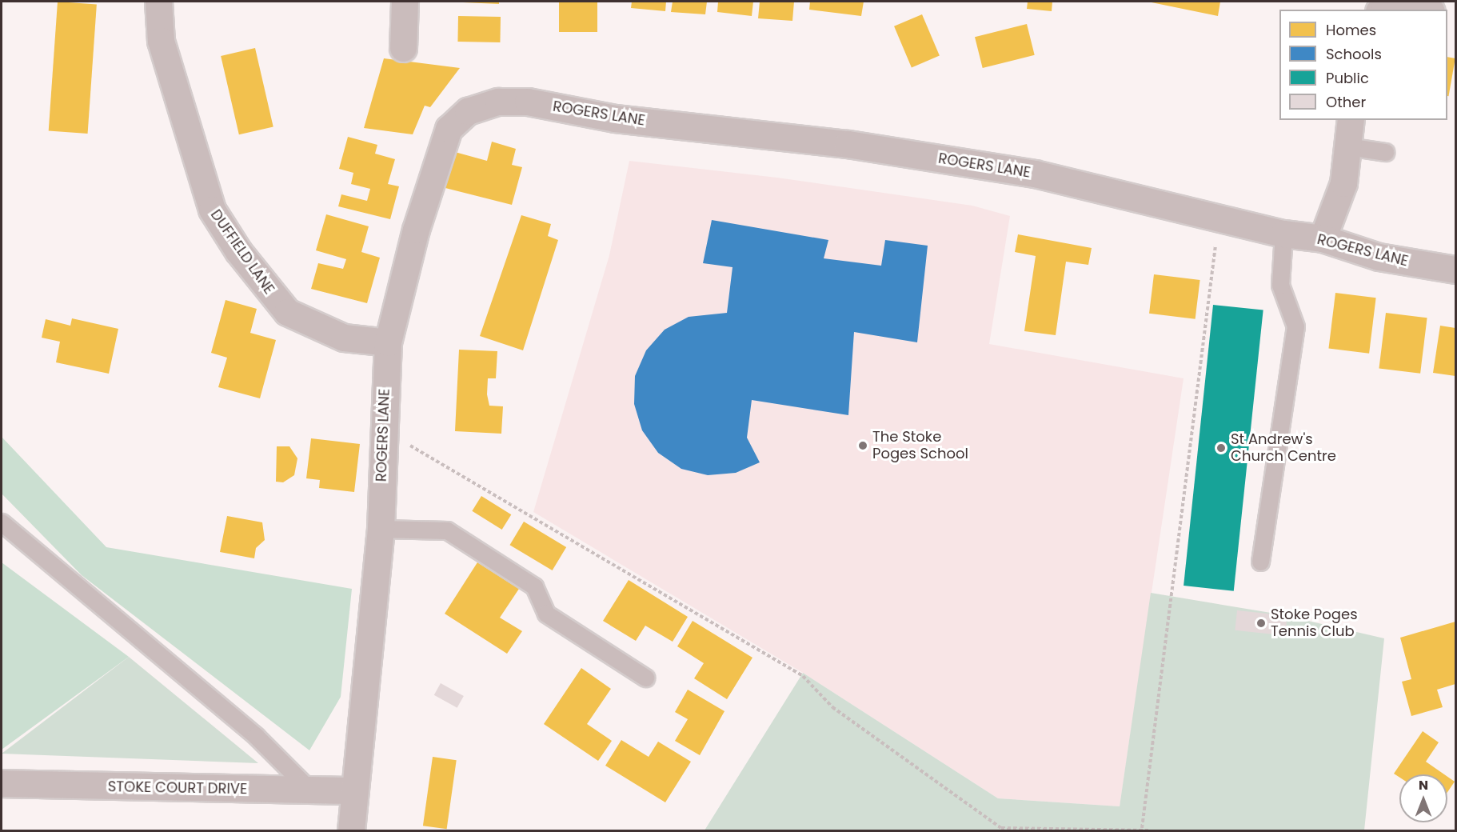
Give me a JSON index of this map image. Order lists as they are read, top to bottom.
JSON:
{
  "streets": {
    "street": ["ROGERS LANE", "DUFFIELD LANE", "STOKE COURT DRIVE"]
  },
  "crossings": [
    ["ROGERS LANE", "DUFFIELD LANE"],
    ["ROGERS LANE", "STOKE COURT DRIVE"]
  ],
  "places": ["The Stoke Poges School", "St Andrew's Church Centre", "Stoke Poges Tennis Club"],
  "legend": [
    "Homes",
    "Schools",
    "Public",
    "Other"
  ],
  "north": "top"
}
